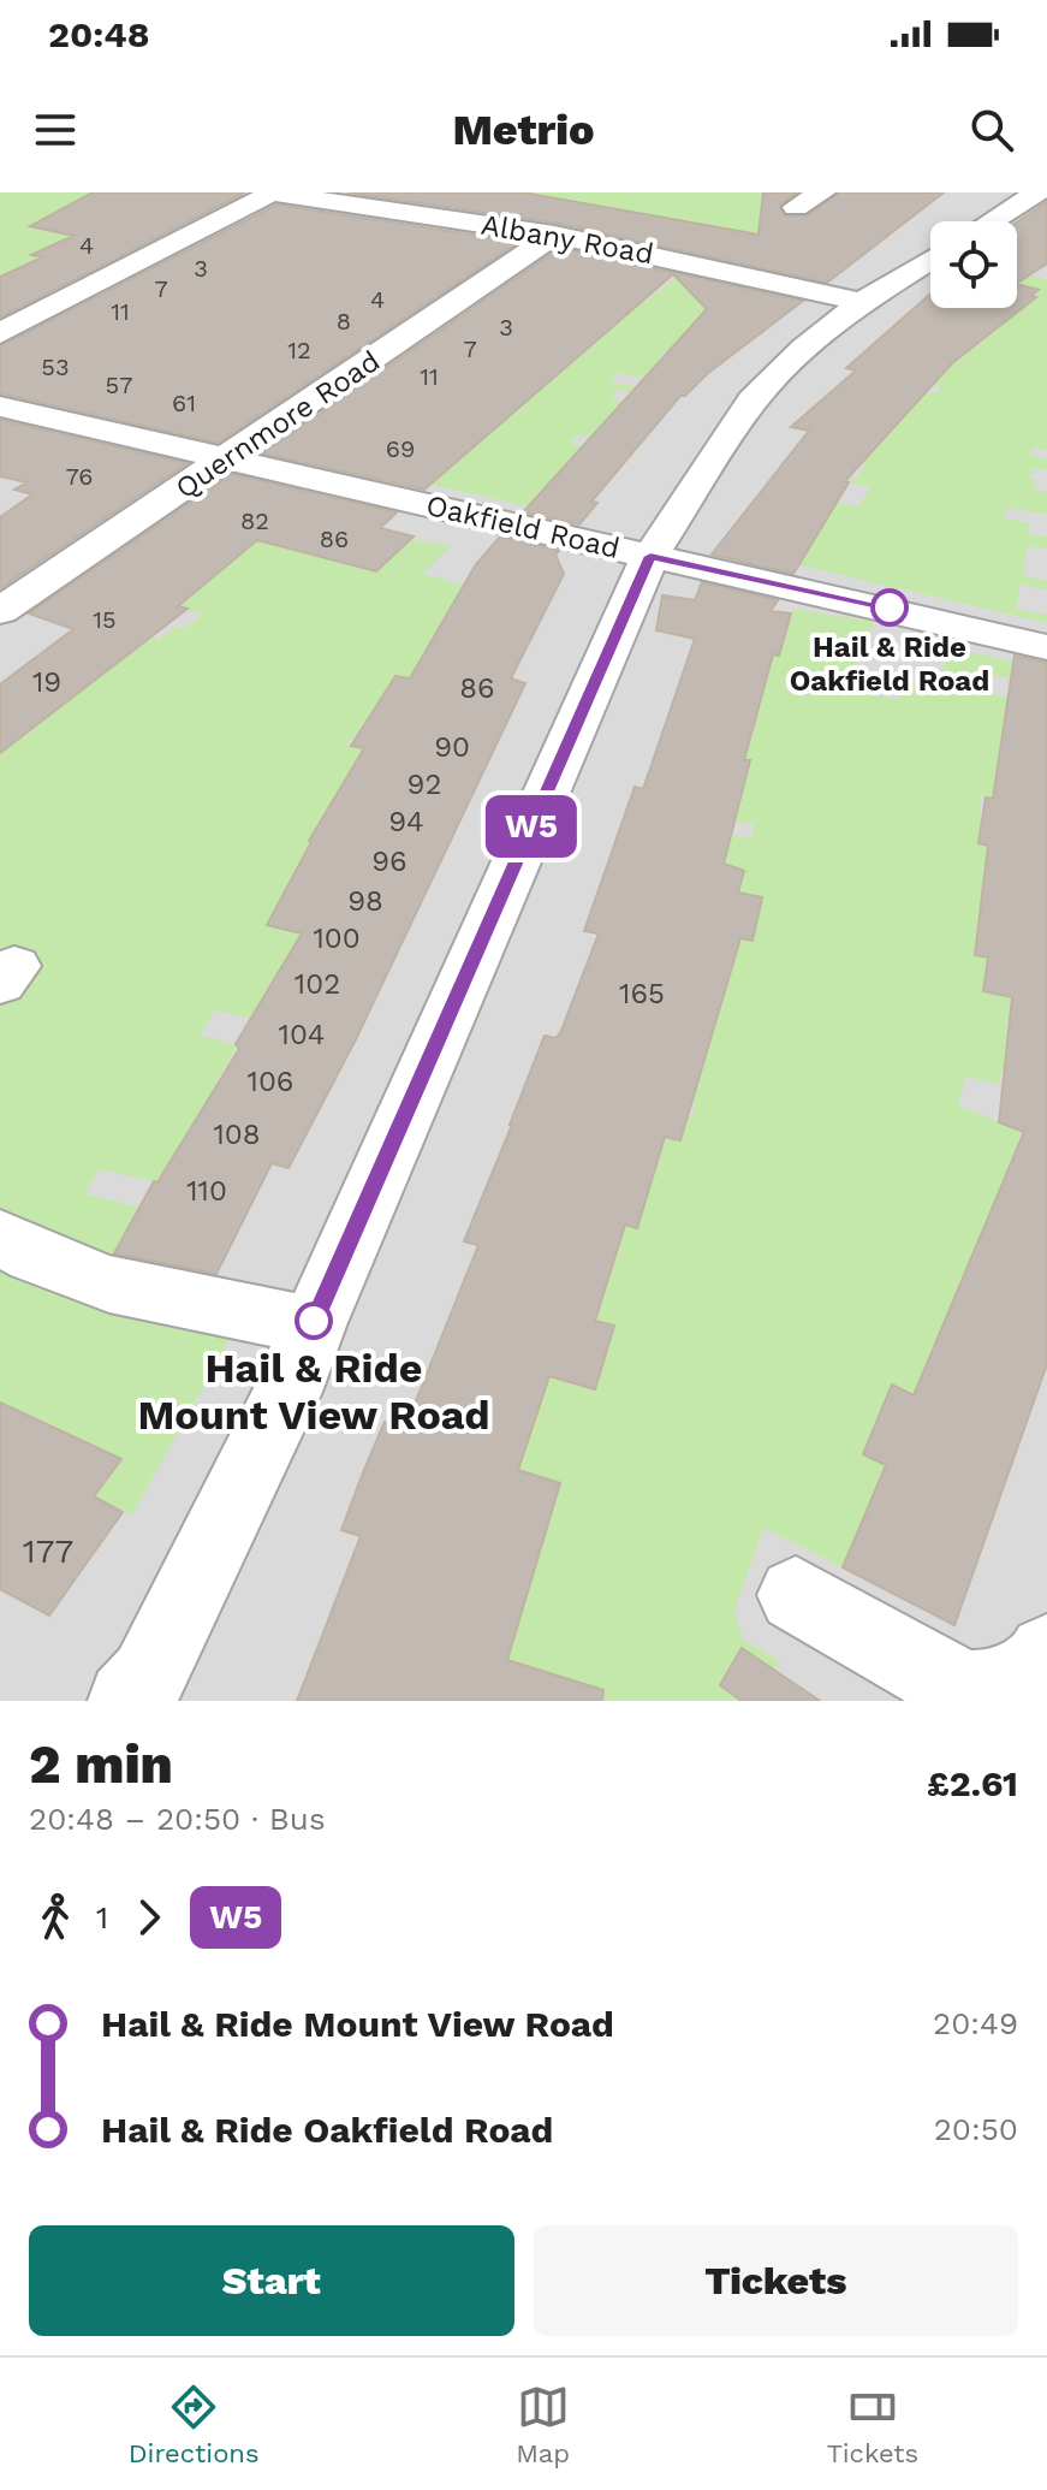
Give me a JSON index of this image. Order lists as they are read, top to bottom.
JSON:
{
  "streets": {
    "street": ["Albany Road", "Quernmore Road", "Oakfield Road"]
  },
  "crossings": [
    ["Albany Road", "Quernmore Road"],
    ["Quernmore Road", "Oakfield Road"]
  ],
  "places": ["Hail & Ride Oakfield Road", "Hail & Ride Mount View Road"],
  "lines": ["bus line W5"],
  "house_numbers": [
    "4",
    "3",
    "7",
    "4",
    "11",
    "8",
    "3",
    "7",
    "12",
    "53",
    "11",
    "57",
    "61",
    "69",
    "76",
    "82",
    "86",
    "15",
    "19",
    "86",
    "90",
    "92",
    "94",
    "96",
    "98",
    "100",
    "102",
    "165",
    "104",
    "106",
    "108",
    "110",
    "177"
  ],
  "page": {
    "status": "20:48",
    "header": "Metrio",
    "on_map": "W5",
    "heading": ["2 min", "20:48 – 20:50 · Bus", "£2.61"],
    "legs": ["1", "W5"],
    "list": [
      {
        "name": "Hail & Ride Mount View Road",
        "value": "20:49"
      },
      {
        "name": "Hail & Ride Oakfield Road",
        "value": "20:50"
      }
    ],
    "buttons": ["Start", "Tickets"],
    "tabs": ["Directions", "Map", "Tickets"]
  }
}
